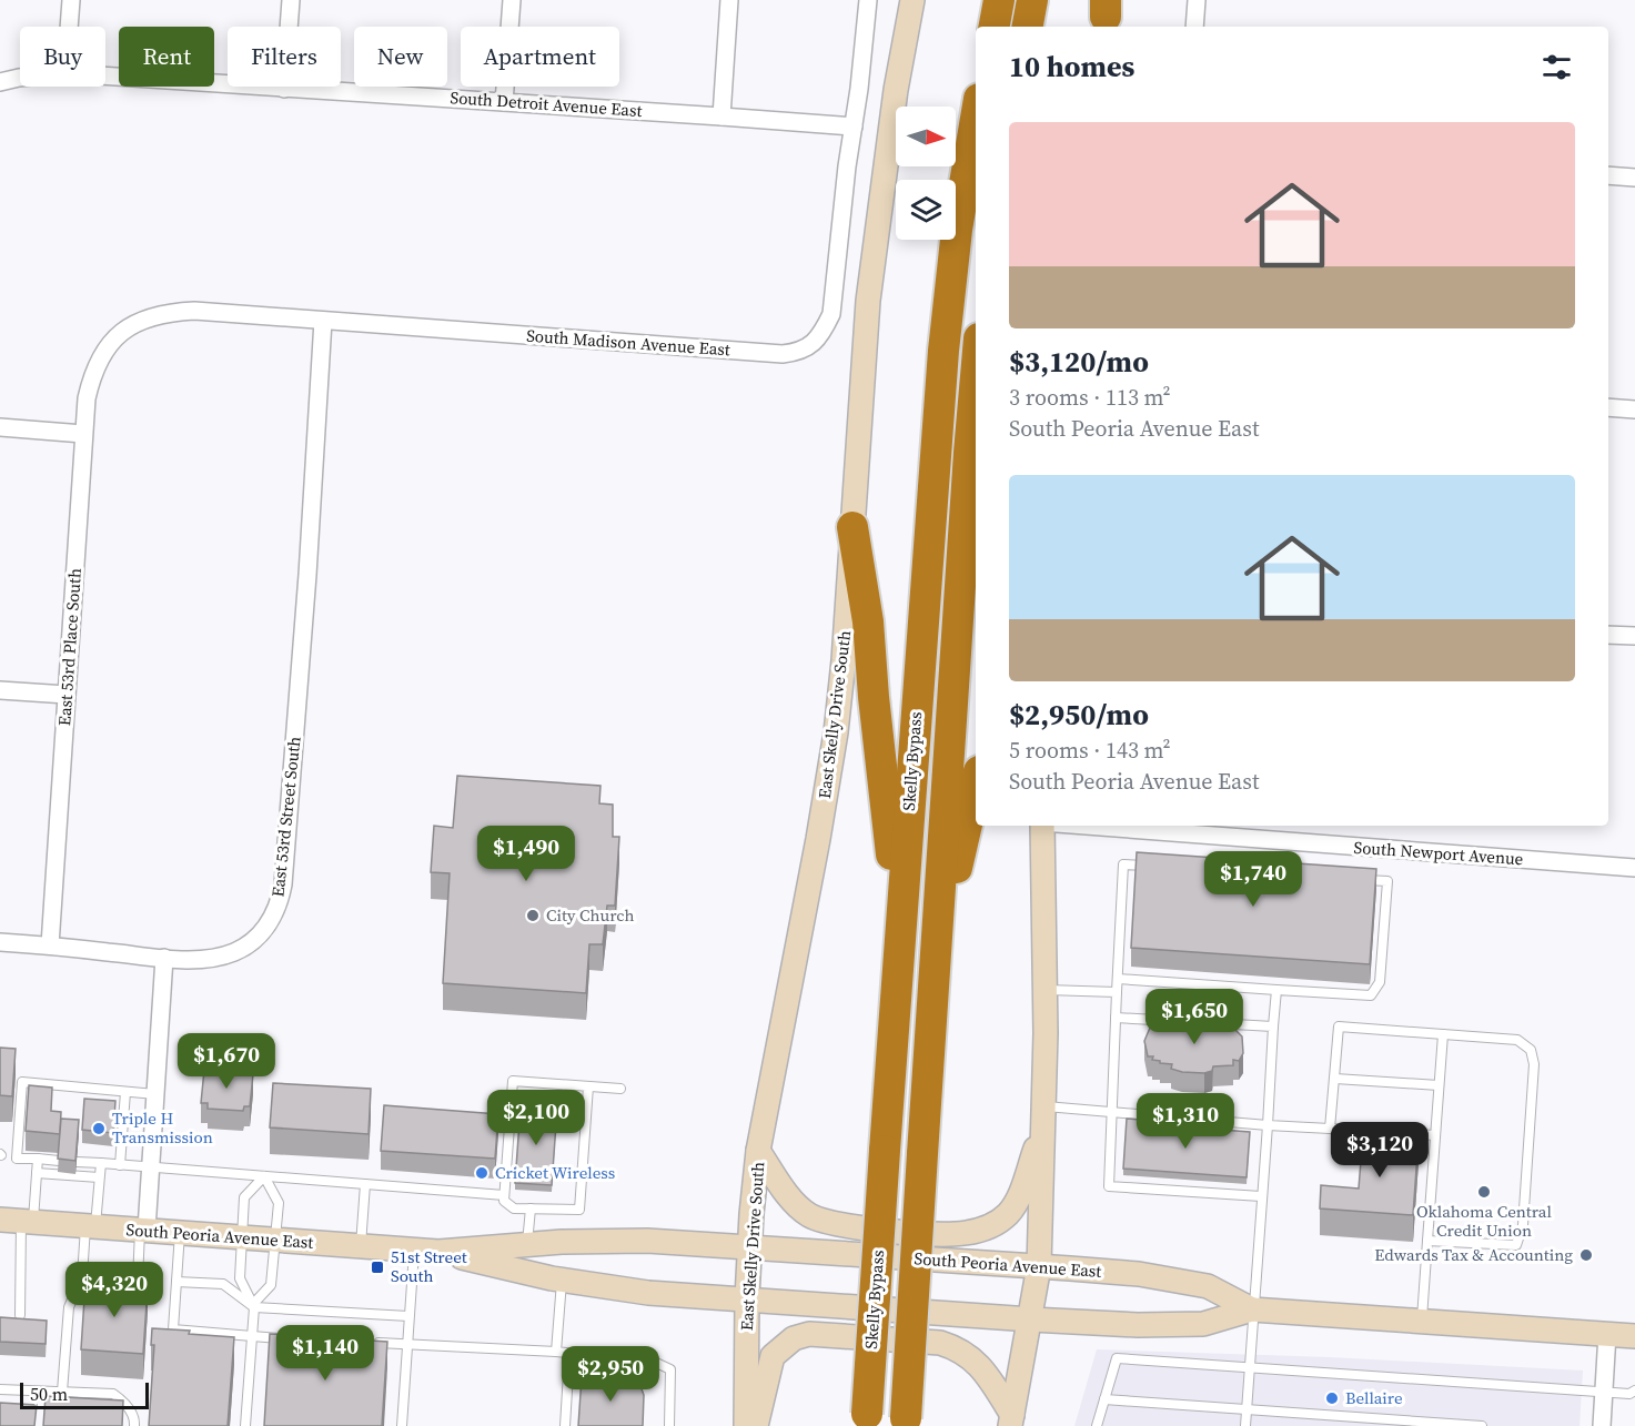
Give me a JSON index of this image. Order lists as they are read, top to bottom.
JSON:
{
  "streets": {
    "highway": ["Skelly Bypass"],
    "main road": ["East Skelly Drive South", "South Peoria Avenue East"],
    "street": [
      "South Detroit Avenue East",
      "South Madison Avenue East",
      "East 53rd Place South",
      "East 53rd Street South",
      "South Newport Avenue"
    ]
  },
  "crossings": [
    ["South Detroit Avenue East", "South Madison Avenue East"],
    ["South Madison Avenue East", "East 53rd Place South"],
    ["South Madison Avenue East", "East 53rd Street South"],
    ["East 53rd Place South", "East 53rd Street South"],
    ["East Skelly Drive South", "South Peoria Avenue East"]
  ],
  "places": {
    "other": [
      "City Church",
      "Triple H Transmission",
      "Cricket Wireless",
      "Oklahoma Central Credit Union",
      "Edwards Tax & Accounting",
      "Bellaire"
    ],
    "transit": ["51st Street South"]
  },
  "scale_bar": "50 m",
  "north": "right",
  "page": {
    "chip": [
      "Buy",
      "Rent",
      "Filters",
      "New",
      "Apartment"
    ],
    "heading": "10 homes",
    "list": [
      {
        "name": "$3,120/mo",
        "note": "3 rooms · 113 m² · South Peoria Avenue East"
      },
      {
        "name": "$2,950/mo",
        "note": "5 rooms · 143 m² · South Peoria Avenue East"
      }
    ],
    "price": [
      "$1,490",
      "$1,740",
      "$1,650",
      "$1,670",
      "$2,100",
      "$1,310",
      "$3,120",
      "$4,320",
      "$1,140",
      "$2,950"
    ],
    "scale": "50 m"
  }
}
